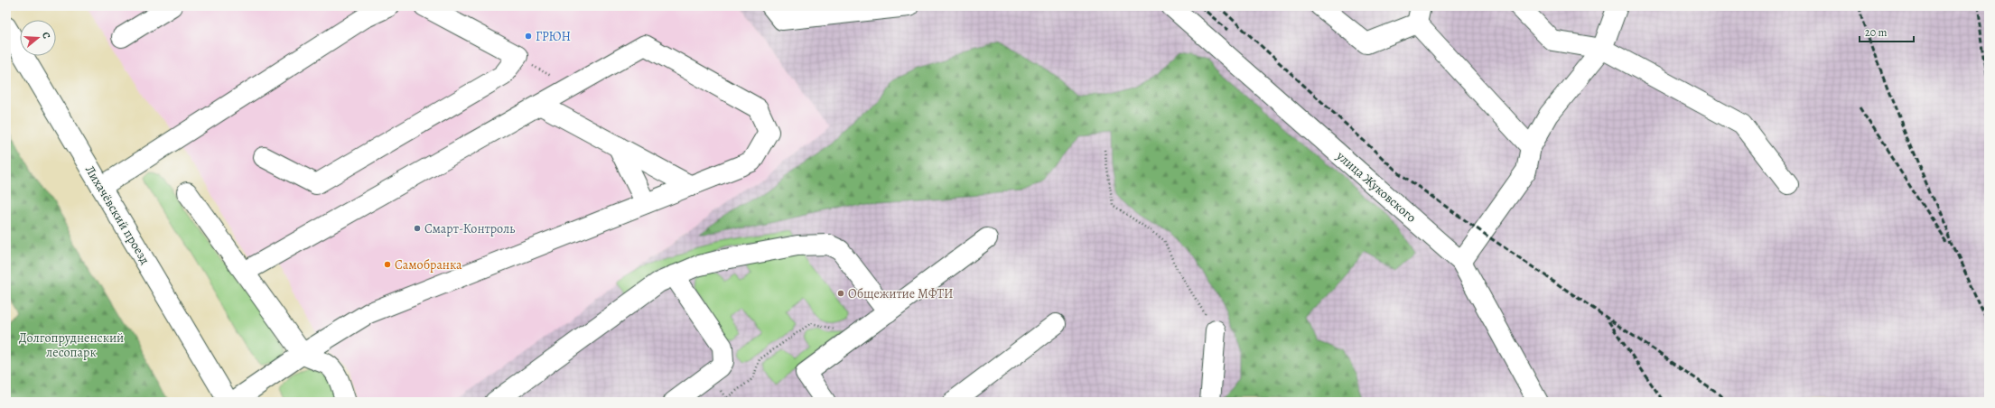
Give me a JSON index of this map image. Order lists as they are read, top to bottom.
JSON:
{
  "streets": {
    "street": ["улица Жуковского", "Лихачёвский проезд"]
  },
  "parks": ["Долгопрудненский лесопарк"],
  "places": [
    "ГРЮН",
    "Смарт-Контроль",
    "Самобранка",
    "Общежитие МФТИ"
  ],
  "scale_bar": "20 m",
  "north": "right"
}
